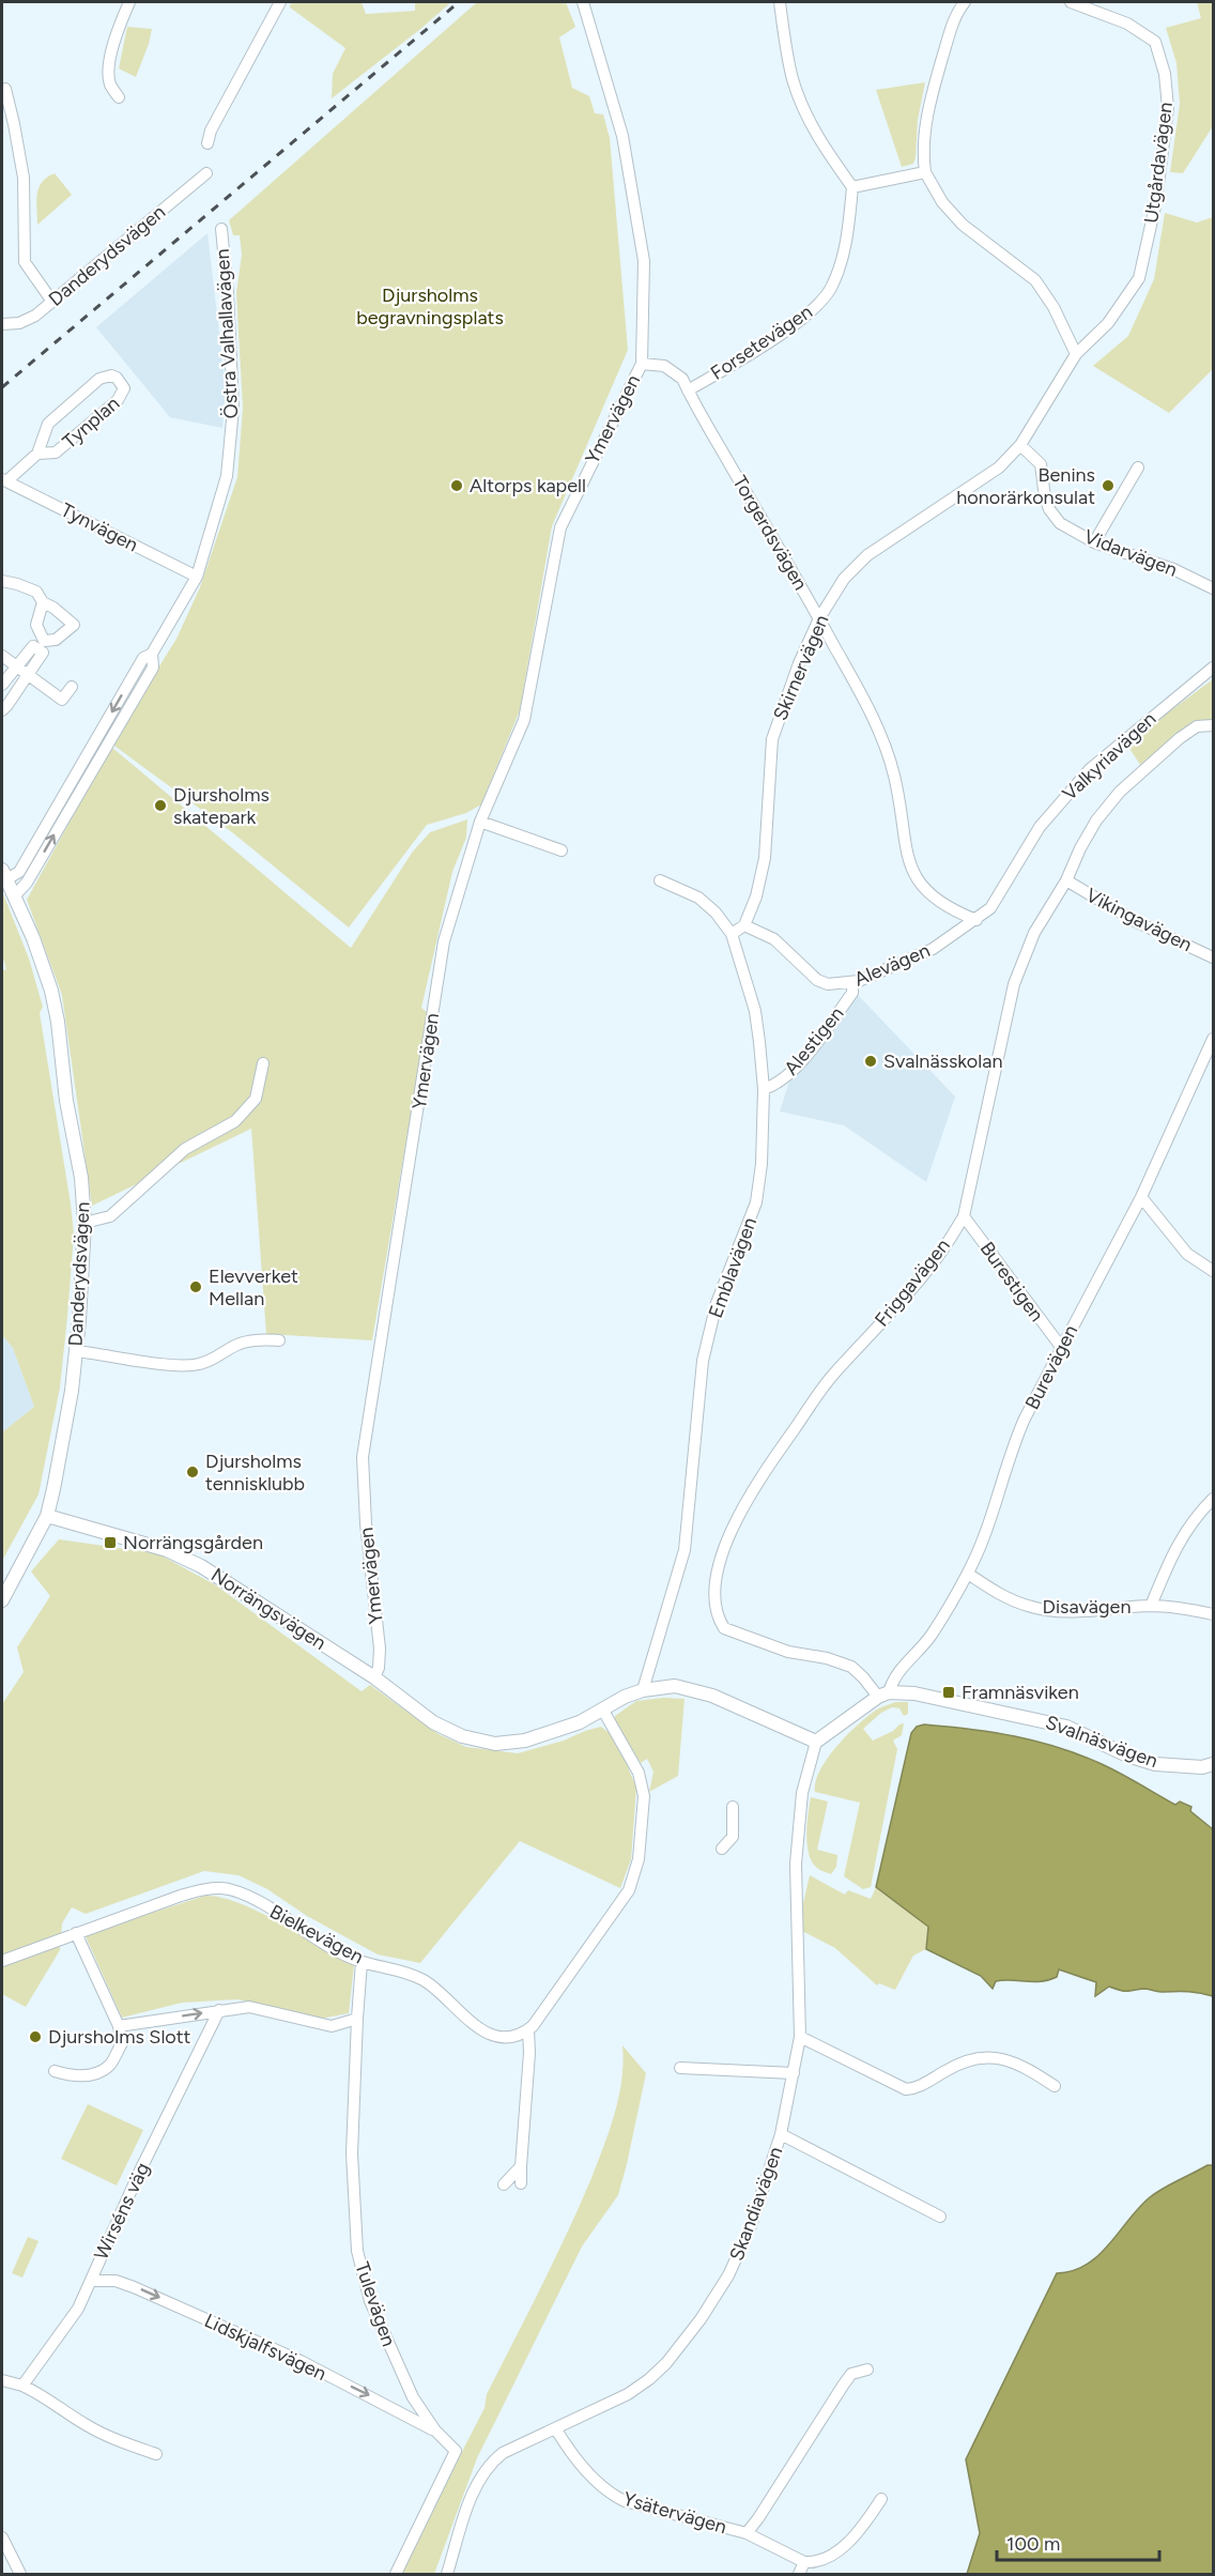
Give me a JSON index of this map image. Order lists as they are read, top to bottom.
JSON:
{
  "streets": {
    "street": [
      "Utgårdavägen",
      "Danderydsvägen",
      "Östra Valhallavägen",
      "Forsetevägen",
      "Ymervägen",
      "Tynplan",
      "Tynvägen",
      "Torgerdsvägen",
      "Vidarvägen",
      "Skirnervägen",
      "Valkyriavägen",
      "Vikingavägen",
      "Alevägen",
      "Alestigen",
      "Emblavägen",
      "Burestigen",
      "Friggavägen",
      "Burevägen",
      "Disavägen",
      "Norrängsvägen",
      "Svalnäsvägen",
      "Bielkevägen",
      "Skandiavägen",
      "Wirséns väg",
      "Tulevägen",
      "Lidskjalfsvägen",
      "Ysätervägen"
    ]
  },
  "crossings": [
    ["Utgårdavägen", "Skirnervägen"],
    ["Danderydsvägen", "Östra Valhallavägen"],
    ["Danderydsvägen", "Norrängsvägen"],
    ["Östra Valhallavägen", "Tynvägen"],
    ["Forsetevägen", "Torgerdsvägen"],
    ["Ymervägen", "Torgerdsvägen"],
    ["Ymervägen", "Norrängsvägen"],
    ["Tynplan", "Tynvägen"],
    ["Torgerdsvägen", "Skirnervägen"],
    ["Torgerdsvägen", "Valkyriavägen"],
    ["Torgerdsvägen", "Alevägen"],
    ["Vidarvägen", "Skirnervägen"],
    ["Skirnervägen", "Alevägen"],
    ["Valkyriavägen", "Alevägen"],
    ["Vikingavägen", "Friggavägen"],
    ["Alevägen", "Alestigen"],
    ["Alestigen", "Emblavägen"],
    ["Burestigen", "Friggavägen"],
    ["Burestigen", "Burevägen"],
    ["Friggavägen", "Burevägen"],
    ["Friggavägen", "Svalnäsvägen"],
    ["Burevägen", "Disavägen"],
    ["Burevägen", "Svalnäsvägen"],
    ["Bielkevägen", "Tulevägen"],
    ["Skandiavägen", "Ysätervägen"],
    ["Wirséns väg", "Lidskjalfsvägen"],
    ["Tulevägen", "Lidskjalfsvägen"]
  ],
  "one_way": ["Lidskjalfsvägen"],
  "parks": ["Djursholms begravningsplats"],
  "places": {
    "other": [
      "Altorps kapell",
      "Benins honorärkonsulat",
      "Djursholms skatepark",
      "Svalnässkolan",
      "Elevverket Mellan",
      "Djursholms tennisklubb",
      "Djursholms Slott"
    ],
    "transit": ["Norrängsgården", "Framnäsviken"]
  },
  "scale_bar": "100 m"
}
